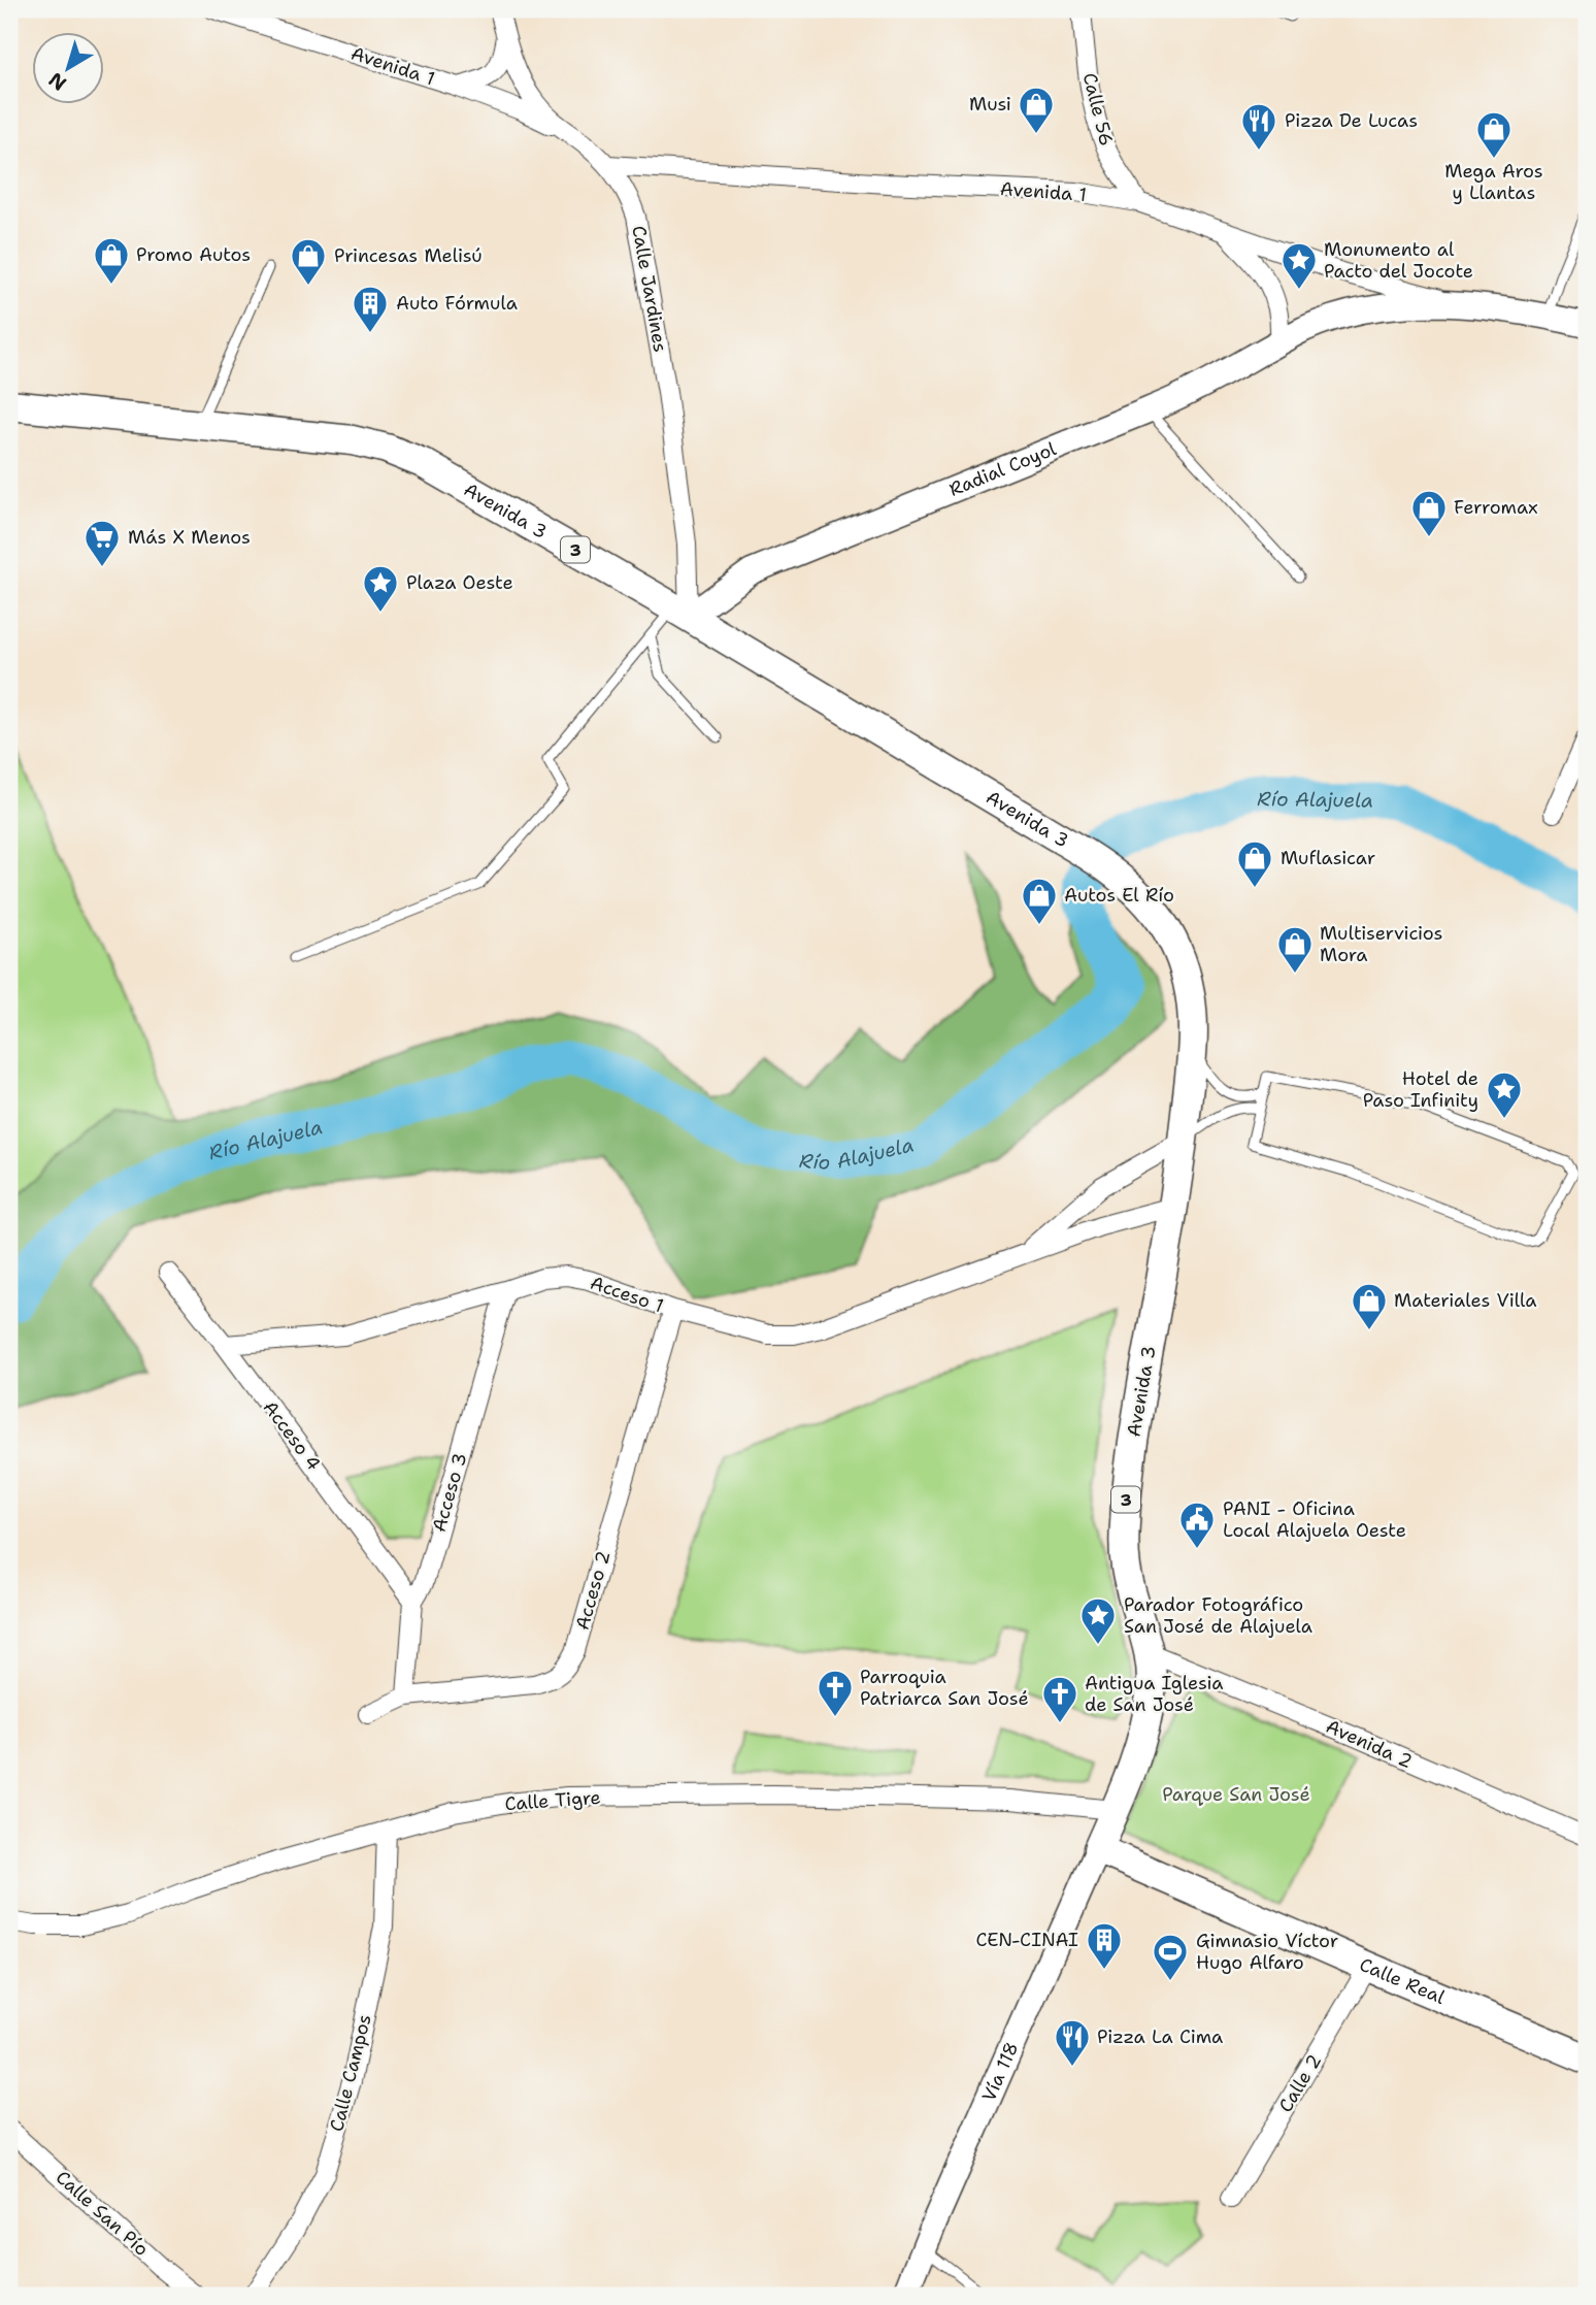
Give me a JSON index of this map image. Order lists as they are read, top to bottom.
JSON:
{
  "streets": {
    "main road": ["Avenida 3", "3", "Calle Real"],
    "street": [
      "Avenida 1",
      "Calle 56",
      "Calle Jardines",
      "Radial Coyol",
      "Acceso 1",
      "Acceso 4",
      "Acceso 3",
      "Acceso 2",
      "Avenida 2",
      "Calle Tigre",
      "Vía 118",
      "Calle Campos",
      "Calle 2",
      "Calle San Pío"
    ]
  },
  "crossings": [
    ["Avenida 1", "Calle 56"],
    ["Avenida 1", "Calle Jardines"],
    ["Avenida 1", "Radial Coyol"],
    ["Calle Jardines", "Radial Coyol"],
    ["Calle Jardines", "Avenida 3"],
    ["Radial Coyol", "Avenida 3"],
    ["Avenida 3", "Acceso 1"],
    ["Avenida 3", "Avenida 2"],
    ["Avenida 3", "Calle Tigre"],
    ["Avenida 3", "Calle Real"],
    ["Avenida 3", "Vía 118"],
    ["Acceso 1", "Acceso 4"],
    ["Acceso 1", "Acceso 3"],
    ["Acceso 1", "Acceso 2"],
    ["Acceso 4", "Acceso 3"],
    ["Acceso 3", "Acceso 2"],
    ["Calle Tigre", "Calle Campos"],
    ["Calle Real", "Vía 118"],
    ["Calle Real", "Calle 2"]
  ],
  "water": ["Río Alajuela"],
  "parks": ["Parque San José"],
  "places": {
    "shop": [
      "Musi",
      "Mega Aros y Llantas",
      "Promo Autos",
      "Princesas Melisú",
      "Ferromax",
      "Muflasicar",
      "Autos El Río",
      "Multiservicios Mora",
      "Materiales Villa"
    ],
    "restaurant": ["Pizza De Lucas", "Pizza La Cima"],
    "place": [
      "Monumento al Pacto del Jocote",
      "Plaza Oeste",
      "Hotel de Paso Infinity",
      "Parador Fotográfico San José de Alajuela"
    ],
    "building": ["Auto Fórmula", "CEN-CINAI"],
    "supermarket": ["Más X Menos"],
    "public building": ["PANI - Oficina Local Alajuela Oeste"],
    "church": ["Parroquia Patriarca San José", "Antigua Iglesia de San José"],
    "sports": ["Gimnasio Víctor Hugo Alfaro"]
  },
  "north": "bottom left"
}
